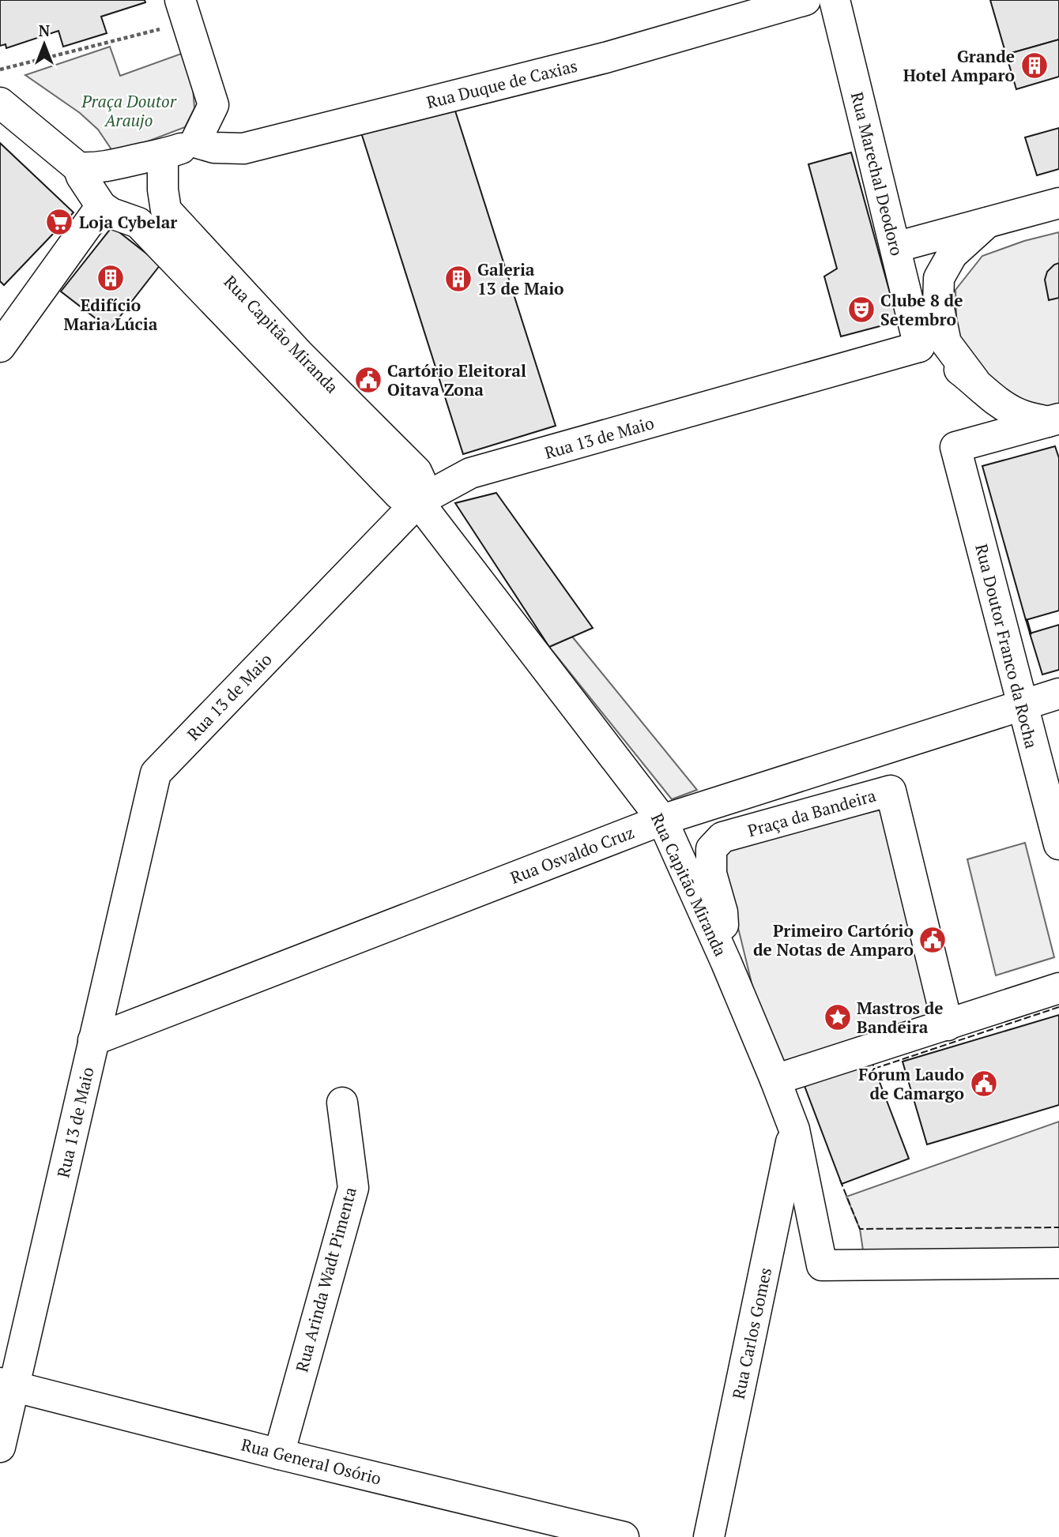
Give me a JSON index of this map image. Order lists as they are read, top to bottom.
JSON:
{
  "streets": {
    "street": [
      "Rua Duque de Caxias",
      "Rua Marechal Deodoro",
      "Rua Capitão Miranda",
      "Rua 13 de Maio",
      "Rua Doutor Franco da Rocha",
      "Praça da Bandeira",
      "Rua Osvaldo Cruz",
      "Rua Arinda Wadt Pimenta",
      "Rua Carlos Gomes",
      "Rua General Osório"
    ]
  },
  "crossings": [
    ["Rua Marechal Deodoro", "Rua 13 de Maio"],
    ["Rua Capitão Miranda", "Rua 13 de Maio"],
    ["Rua Capitão Miranda", "Praça da Bandeira"],
    ["Rua Capitão Miranda", "Rua Osvaldo Cruz"],
    ["Rua Capitão Miranda", "Rua Carlos Gomes"],
    ["Rua 13 de Maio", "Rua Osvaldo Cruz"],
    ["Rua 13 de Maio", "Rua General Osório"],
    ["Rua Doutor Franco da Rocha", "Rua Osvaldo Cruz"],
    ["Rua Arinda Wadt Pimenta", "Rua General Osório"]
  ],
  "parks": ["Praça Doutor Araujo"],
  "places": {
    "building": ["Grande Hotel Amparo", "Edifício Maria Lúcia", "Galeria 13 de Maio"],
    "supermarket": ["Loja Cybelar"],
    "theatre": ["Clube 8 de Setembro"],
    "public building": ["Cartório Eleitoral Oitava Zona", "Primeiro Cartório de Notas de Amparo", "Fórum Laudo de Camargo"],
    "place": ["Mastros de Bandeira"]
  },
  "north": "top"
}
